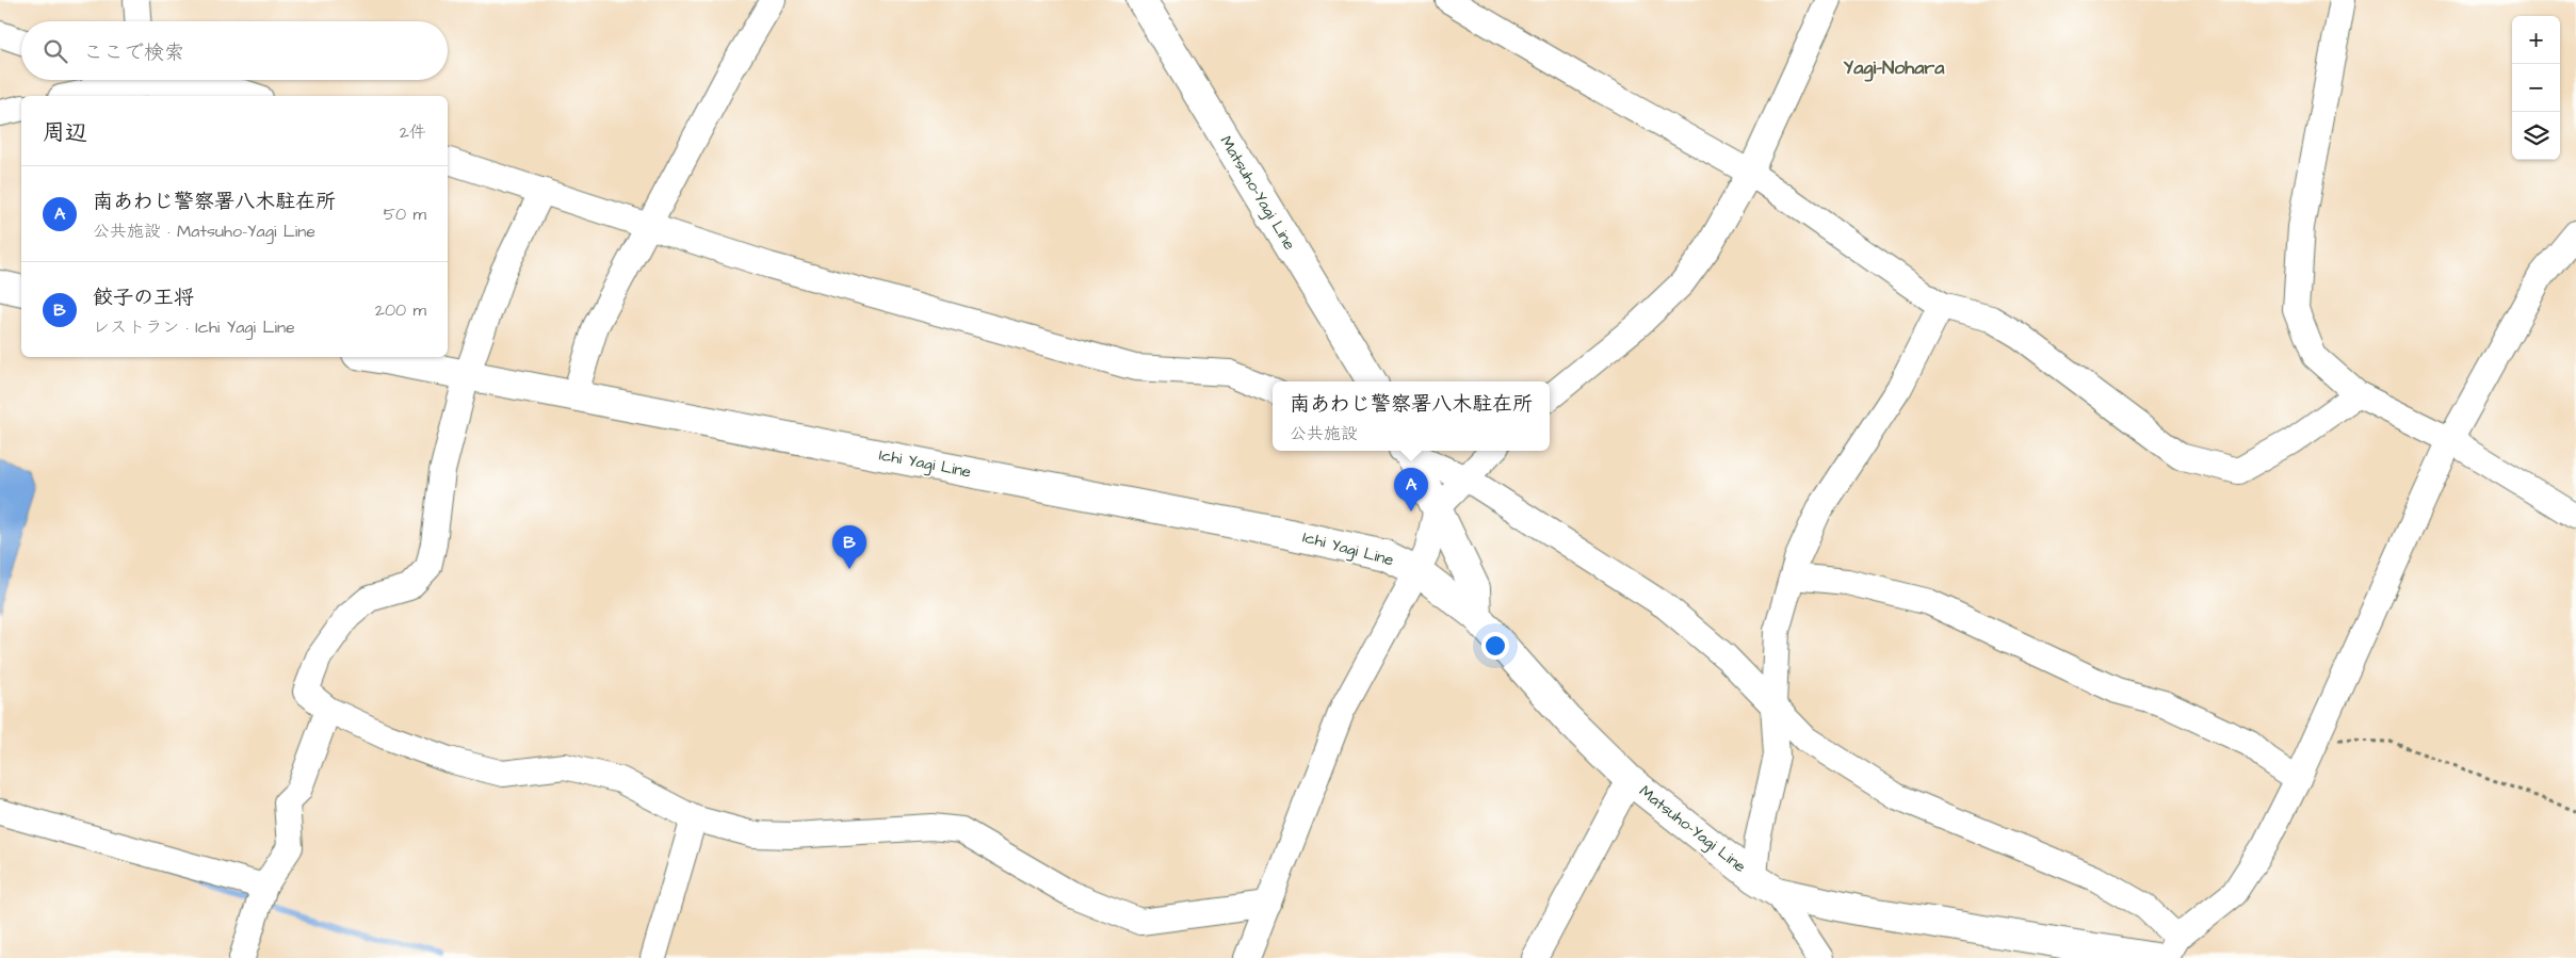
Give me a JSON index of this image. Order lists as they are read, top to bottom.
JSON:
{
  "streets": {
    "main road": ["Matsuho-Yagi Line", "Ichi Yagi Line"]
  },
  "crossings": [
    ["Matsuho-Yagi Line", "Ichi Yagi Line"]
  ],
  "districts": ["Yagi-Nohara"],
  "page": {
    "map_buttons": ["+", "−"],
    "search": "ここで検索",
    "heading": ["周辺", "2件"],
    "list": [
      {
        "mark": "A",
        "name": "南あわじ警察署八木駐在所",
        "note": "公共施設 · Matsuho-Yagi Line",
        "value": "50 m"
      },
      {
        "mark": "B",
        "name": "餃子の王将",
        "note": "レストラン · Ichi Yagi Line",
        "value": "200 m"
      }
    ],
    "popup": ["南あわじ警察署八木駐在所", "公共施設"],
    "pins": ["A", "B"]
  }
}
